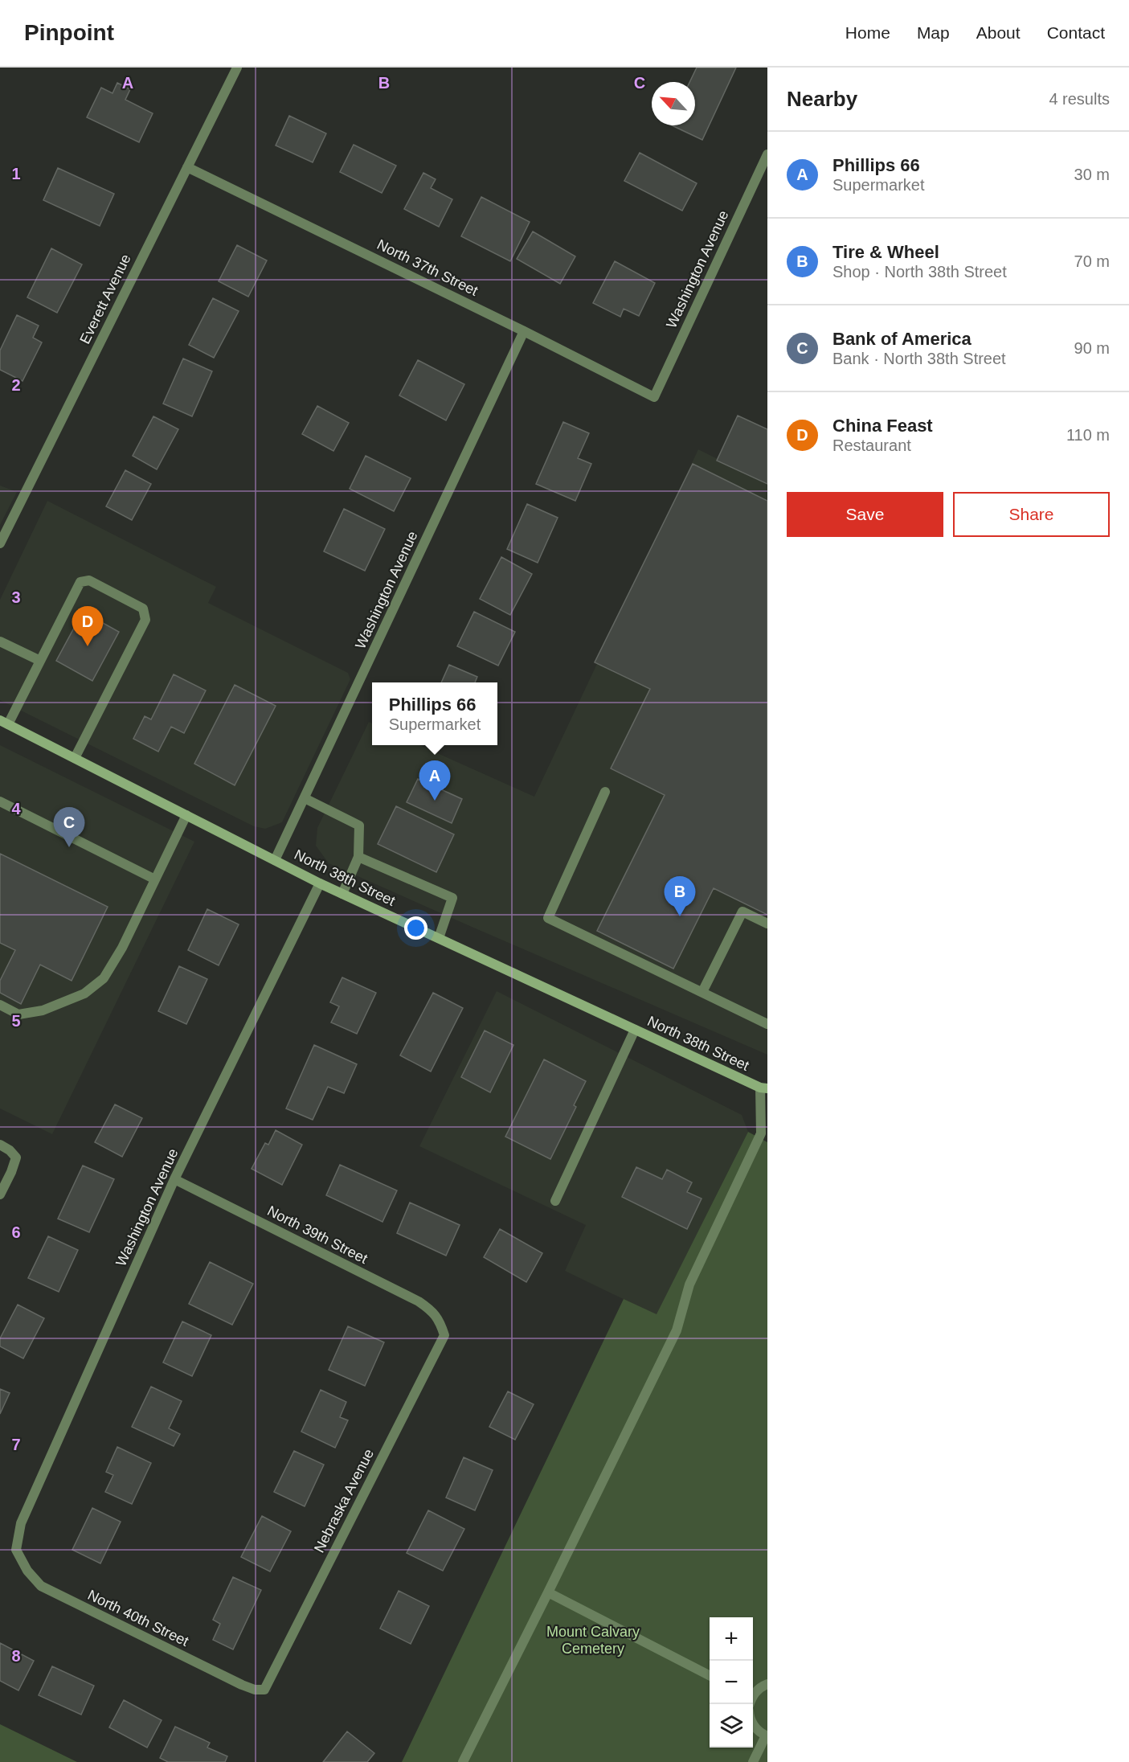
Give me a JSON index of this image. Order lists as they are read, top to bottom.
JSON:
{
  "streets": {
    "main road": ["North 38th Street"],
    "street": [
      "North 37th Street",
      "Washington Avenue",
      "Everett Avenue",
      "North 39th Street",
      "Nebraska Avenue",
      "North 40th Street"
    ]
  },
  "crossings": [
    ["North 37th Street", "Washington Avenue"],
    ["North 37th Street", "Everett Avenue"],
    ["Washington Avenue", "North 38th Street"],
    ["Washington Avenue", "North 39th Street"],
    ["Washington Avenue", "North 40th Street"],
    ["North 39th Street", "Nebraska Avenue"],
    ["Nebraska Avenue", "North 40th Street"]
  ],
  "parks": ["Mount Calvary Cemetery"],
  "north": "top left",
  "page": {
    "header": "Pinpoint",
    "nav": [
      "Home",
      "Map",
      "About",
      "Contact"
    ],
    "heading": ["Nearby", "4 results"],
    "list": [
      {
        "mark": "A",
        "name": "Phillips 66",
        "note": "Supermarket",
        "value": "30 m"
      },
      {
        "mark": "B",
        "name": "Tire & Wheel",
        "note": "Shop · North 38th Street",
        "value": "70 m"
      },
      {
        "mark": "C",
        "name": "Bank of America",
        "note": "Bank · North 38th Street",
        "value": "90 m"
      },
      {
        "mark": "D",
        "name": "China Feast",
        "note": "Restaurant",
        "value": "110 m"
      }
    ],
    "buttons": ["Save", "Share"],
    "pins": [
      "D",
      "A",
      "C",
      "B"
    ],
    "popup": ["Phillips 66", "Supermarket"],
    "map_buttons": ["+", "−"]
  },
  "grid": {
    "columns": ["A", "B", "C"],
    "rows": [
      "1",
      "2",
      "3",
      "4",
      "5",
      "6",
      "7",
      "8"
    ]
  }
}
